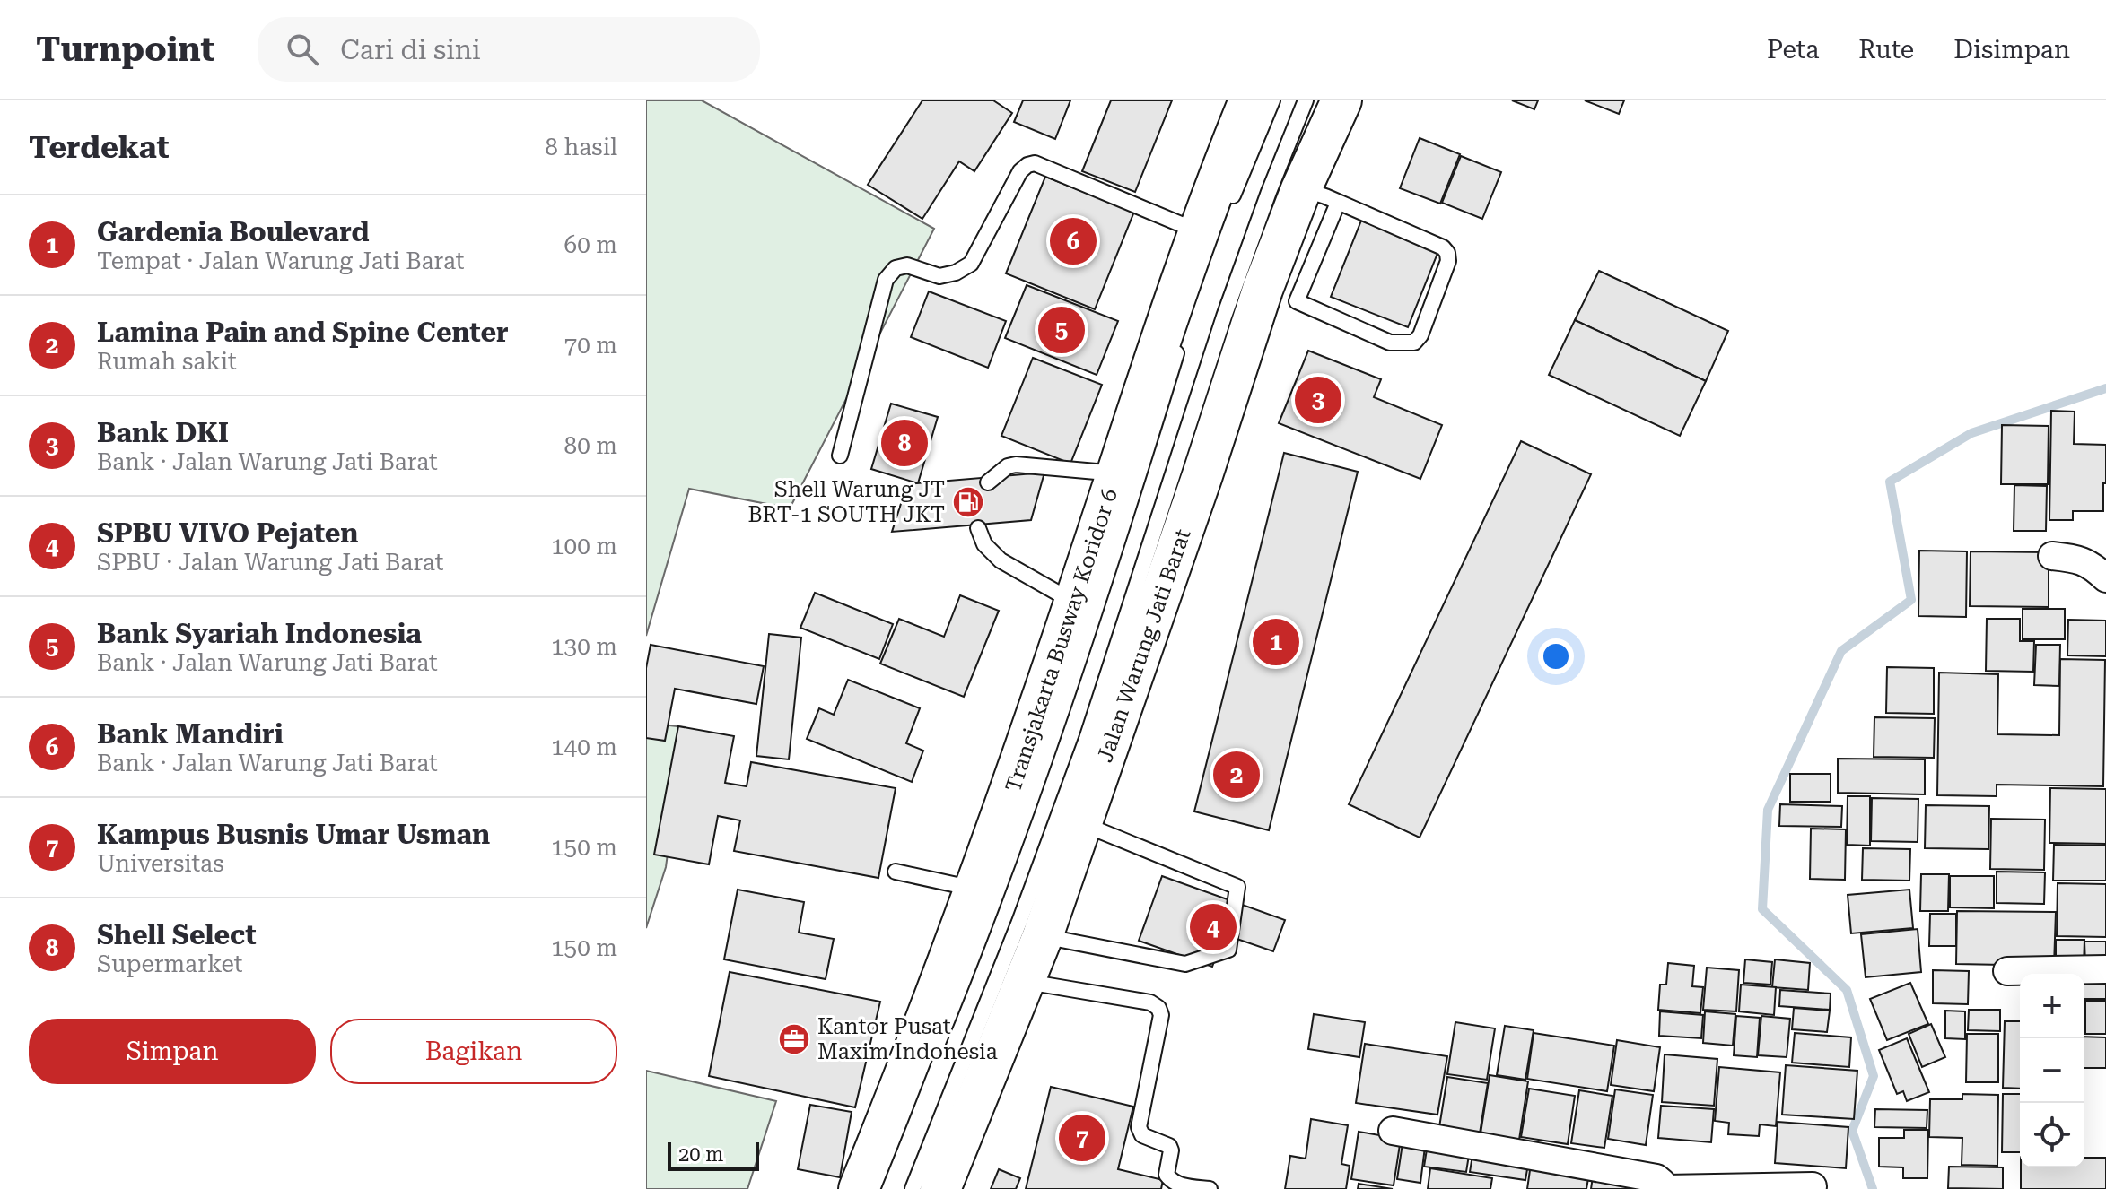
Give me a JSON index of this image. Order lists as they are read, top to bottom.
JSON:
{
  "streets": {
    "main road": ["Jalan Warung Jati Barat"],
    "lane": ["Transjakarta Busway Koridor 6"]
  },
  "places": {
    "fuel station": ["Shell Warung JT BRT-1 SOUTH JKT"],
    "office": ["Kantor Pusat Maxim Indonesia"]
  },
  "scale_bar": "20 m",
  "page": {
    "header": "Turnpoint",
    "search": "Cari di sini",
    "nav": ["Peta", "Rute", "Disimpan"],
    "heading": ["Terdekat", "8 hasil"],
    "list": [
      {
        "mark": "1",
        "name": "Gardenia Boulevard",
        "note": "Tempat · Jalan Warung Jati Barat",
        "value": "60 m"
      },
      {
        "mark": "2",
        "name": "Lamina Pain and Spine Center",
        "note": "Rumah sakit",
        "value": "70 m"
      },
      {
        "mark": "3",
        "name": "Bank DKI",
        "note": "Bank · Jalan Warung Jati Barat",
        "value": "80 m"
      },
      {
        "mark": "4",
        "name": "SPBU VIVO Pejaten",
        "note": "SPBU · Jalan Warung Jati Barat",
        "value": "100 m"
      },
      {
        "mark": "5",
        "name": "Bank Syariah Indonesia",
        "note": "Bank · Jalan Warung Jati Barat",
        "value": "130 m"
      },
      {
        "mark": "6",
        "name": "Bank Mandiri",
        "note": "Bank · Jalan Warung Jati Barat",
        "value": "140 m"
      },
      {
        "mark": "7",
        "name": "Kampus Busnis Umar Usman",
        "note": "Universitas",
        "value": "150 m"
      },
      {
        "mark": "8",
        "name": "Shell Select",
        "note": "Supermarket",
        "value": "150 m"
      }
    ],
    "pins": [
      "6",
      "5",
      "3",
      "8",
      "1",
      "2",
      "4",
      "7"
    ],
    "map_buttons": ["+", "−"],
    "buttons": ["Simpan", "Bagikan"],
    "scale": "20 m"
  }
}
